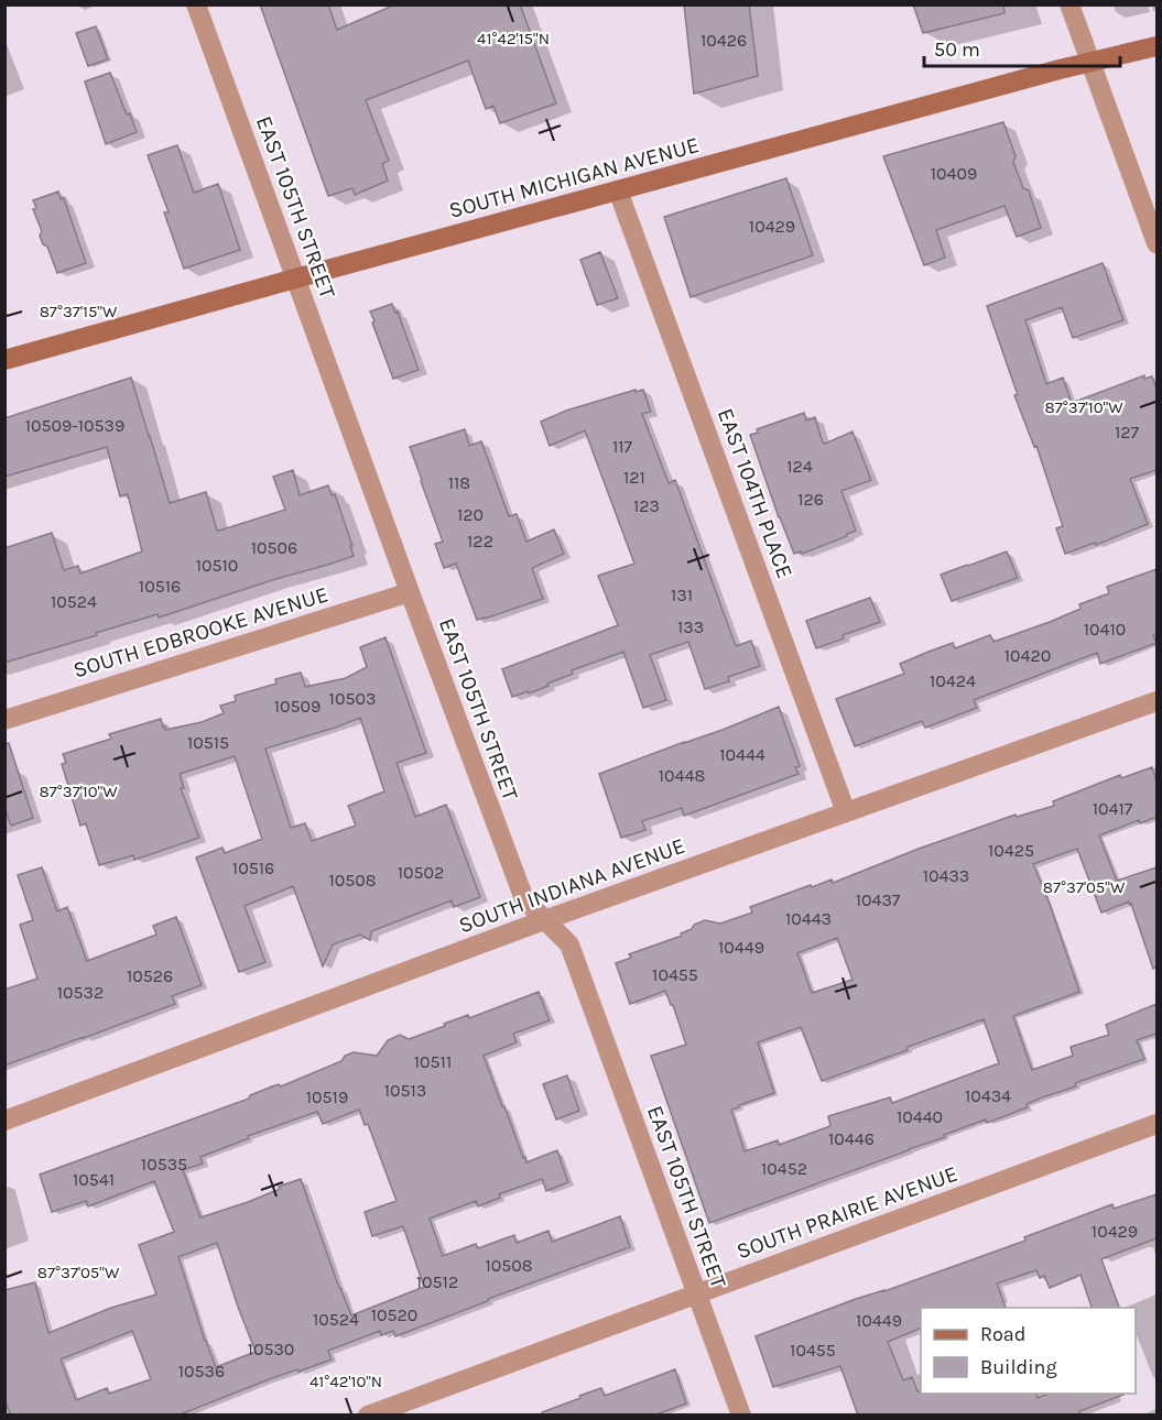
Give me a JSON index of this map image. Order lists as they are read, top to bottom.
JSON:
{
  "streets": {
    "main road": ["SOUTH MICHIGAN AVENUE"],
    "street": [
      "EAST 105TH STREET",
      "EAST 104TH PLACE",
      "SOUTH EDBROOKE AVENUE",
      "SOUTH INDIANA AVENUE",
      "SOUTH PRAIRIE AVENUE"
    ]
  },
  "crossings": [
    ["SOUTH MICHIGAN AVENUE", "EAST 105TH STREET"],
    ["SOUTH MICHIGAN AVENUE", "EAST 104TH PLACE"],
    ["EAST 105TH STREET", "SOUTH EDBROOKE AVENUE"],
    ["EAST 105TH STREET", "SOUTH INDIANA AVENUE"],
    ["EAST 105TH STREET", "SOUTH PRAIRIE AVENUE"],
    ["EAST 104TH PLACE", "SOUTH INDIANA AVENUE"]
  ],
  "house_numbers": [
    "10426",
    "10409",
    "10429",
    "10509-10539",
    "127",
    "117",
    "124",
    "121",
    "118",
    "126",
    "123",
    "120",
    "122",
    "10506",
    "10510",
    "10516",
    "131",
    "10524",
    "133",
    "10410",
    "10420",
    "10424",
    "10503",
    "10509",
    "10515",
    "10444",
    "10448",
    "10417",
    "10425",
    "10516",
    "10502",
    "10433",
    "10508",
    "10437",
    "10443",
    "10449",
    "10455",
    "10526",
    "10532",
    "10511",
    "10513",
    "10434",
    "10519",
    "10440",
    "10446",
    "10535",
    "10452",
    "10541",
    "10429",
    "10508",
    "10512",
    "10520",
    "10524",
    "10449",
    "10530",
    "10455",
    "10536"
  ],
  "legend": ["Road", "Building"],
  "scale_bar": "50 m",
  "coordinates": [
    "41°42'15\"N",
    "87°37'15\"W",
    "87°37'10\"W",
    "87°37'05\"W",
    "41°42'10\"N"
  ]
}
